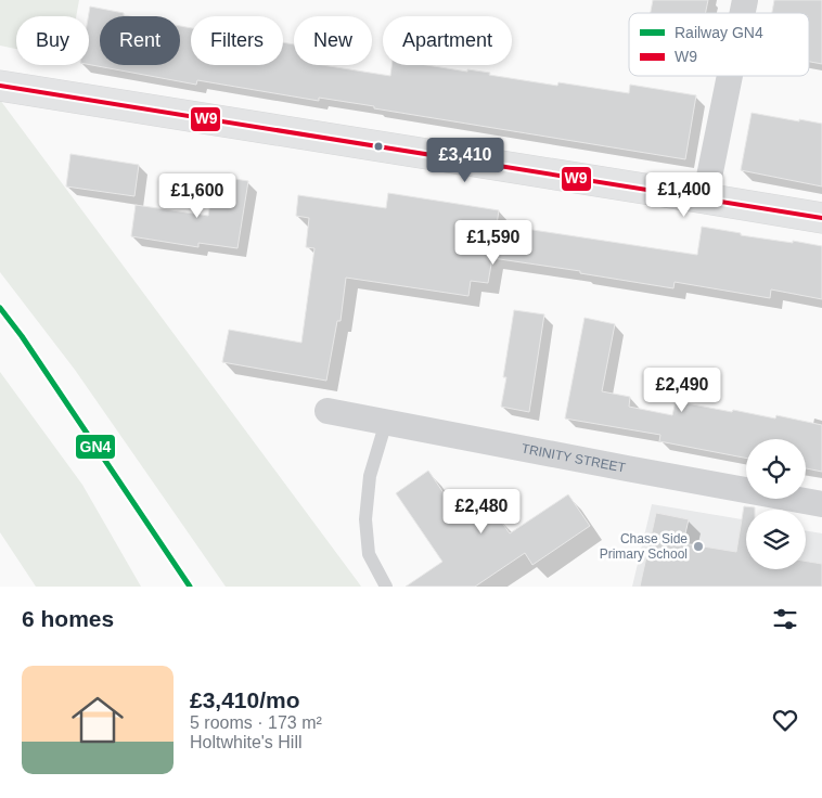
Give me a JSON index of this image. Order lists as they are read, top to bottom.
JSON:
{
  "streets": {
    "street": ["TRINITY STREET"]
  },
  "places": ["Chase Side Primary School"],
  "lines": ["transit line W9", "rail line GN4"],
  "legend": ["Railway GN4", "W9"],
  "page": {
    "chip": [
      "Buy",
      "Rent",
      "Filters",
      "New",
      "Apartment"
    ],
    "price": [
      "£3,410",
      "£1,400",
      "£1,600",
      "£1,590",
      "£2,490",
      "£2,480"
    ],
    "heading": "6 homes",
    "list": [
      {
        "name": "£3,410/mo",
        "note": "5 rooms · 173 m² · Holtwhite's Hill"
      }
    ]
  }
}
